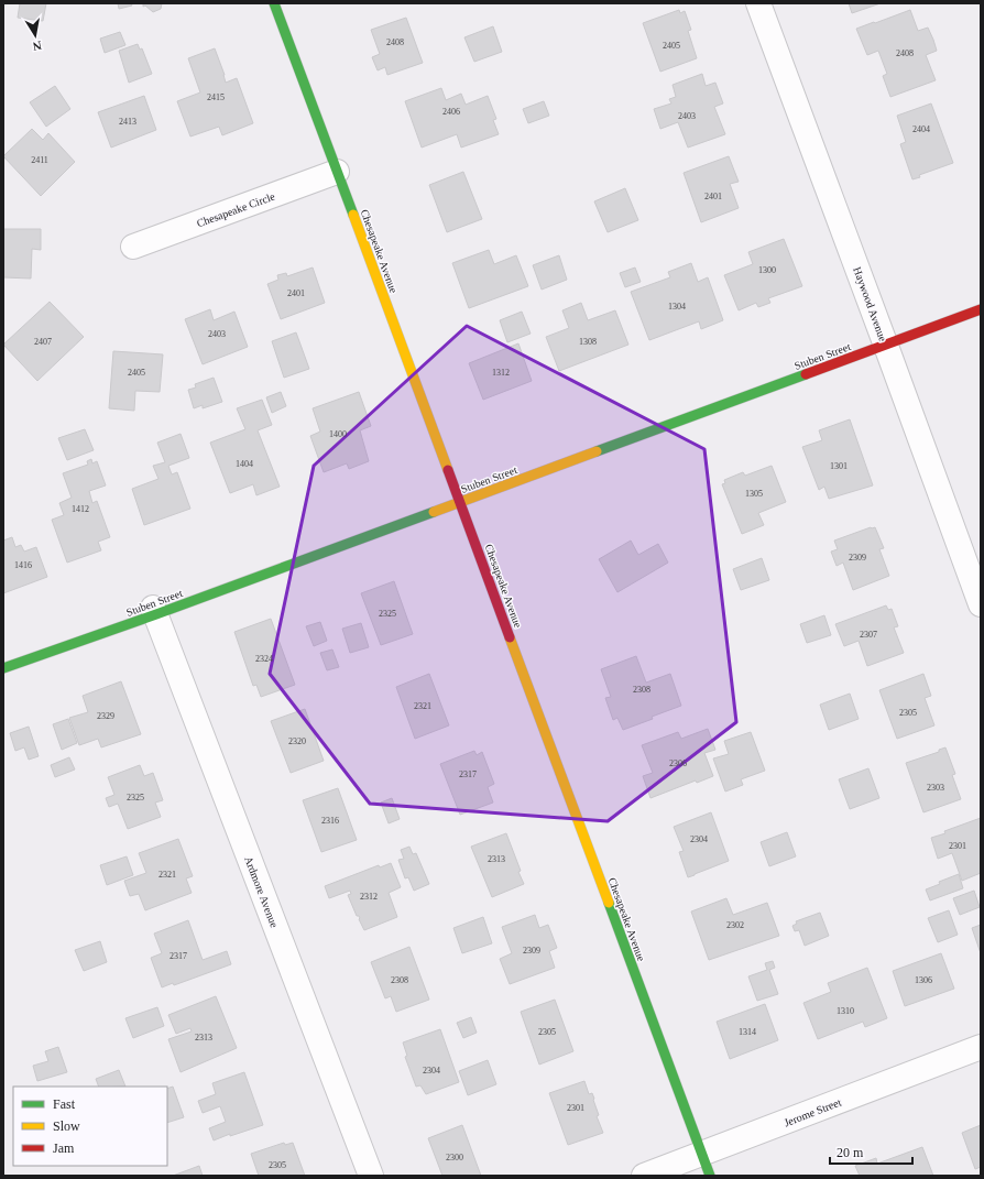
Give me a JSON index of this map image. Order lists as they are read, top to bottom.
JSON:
{
  "streets": {
    "street": [
      "Chesapeake Circle",
      "Chesapeake Avenue",
      "Haywood Avenue",
      "Stuben Street",
      "Ardmore Avenue",
      "Jerome Street"
    ]
  },
  "crossings": [
    ["Chesapeake Circle", "Chesapeake Avenue"],
    ["Chesapeake Avenue", "Stuben Street"],
    ["Chesapeake Avenue", "Jerome Street"],
    ["Haywood Avenue", "Stuben Street"],
    ["Stuben Street", "Ardmore Avenue"]
  ],
  "house_numbers": [
    "2408",
    "2405",
    "2408",
    "2415",
    "2406",
    "2403",
    "2413",
    "2404",
    "2411",
    "2401",
    "1300",
    "2401",
    "1304",
    "2403",
    "2407",
    "1308",
    "2405",
    "1312",
    "1400",
    "1404",
    "1301",
    "1305",
    "1412",
    "2309",
    "1416",
    "2325",
    "2307",
    "2324",
    "2308",
    "2321",
    "2305",
    "2329",
    "2320",
    "2306",
    "2317",
    "2303",
    "2325",
    "2316",
    "2304",
    "2301",
    "2313",
    "2321",
    "2312",
    "2302",
    "2309",
    "2317",
    "2308",
    "1306",
    "1310",
    "2305",
    "1314",
    "2313",
    "2304",
    "2301",
    "2300",
    "2305"
  ],
  "legend": ["Fast", "Slow", "Jam"],
  "scale_bar": "20 m",
  "north": "bottom"
}
